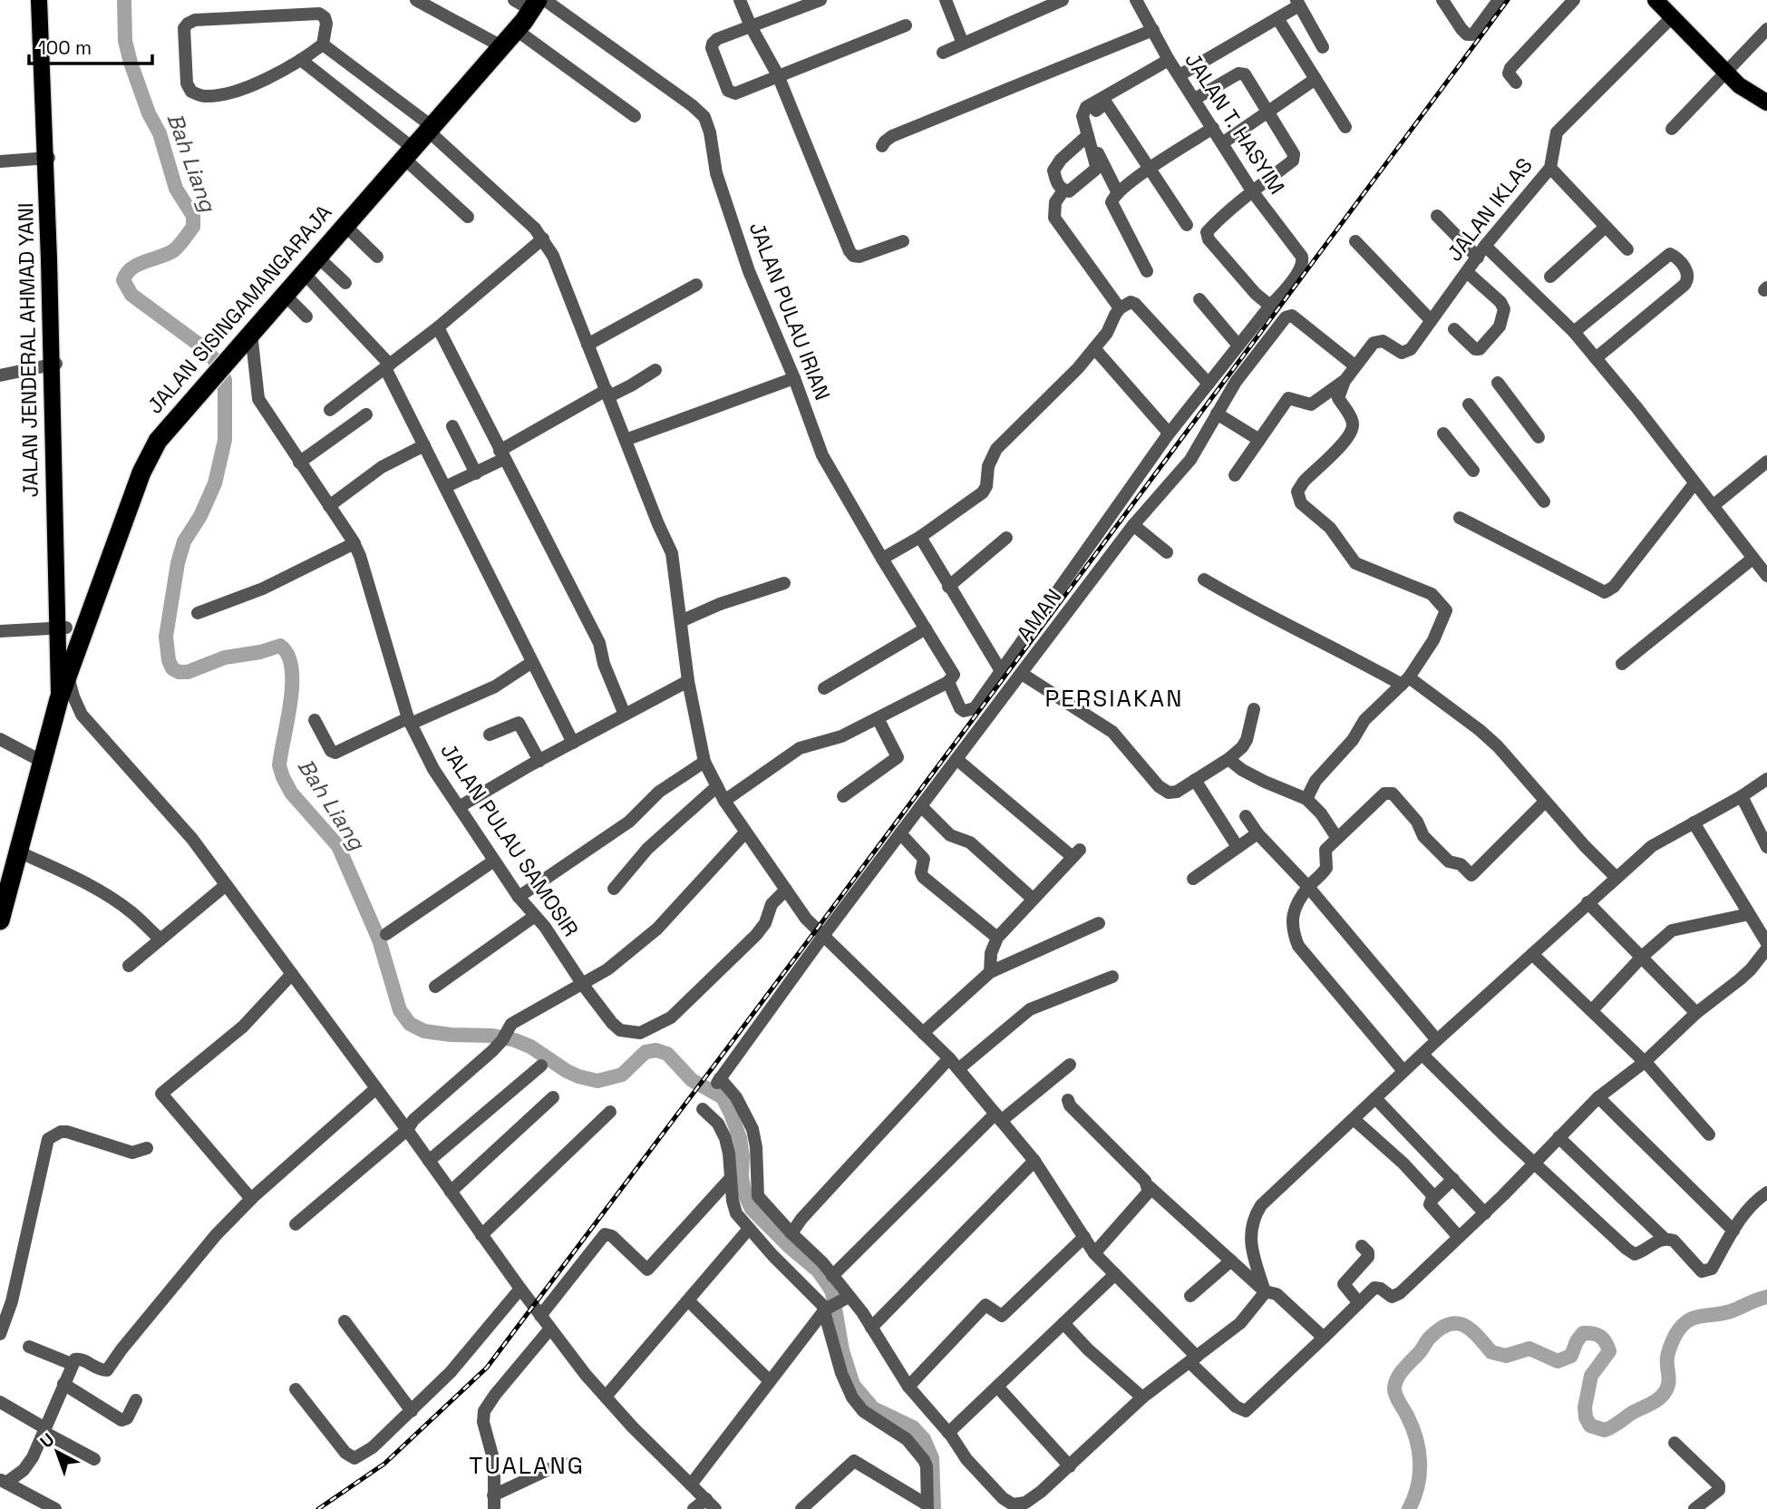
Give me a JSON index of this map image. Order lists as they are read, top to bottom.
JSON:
{
  "streets": {
    "highway": ["JALAN SISINGAMANGARAJA"],
    "main road": ["JALAN JENDERAL AHMAD YANI"],
    "street": [
      "JALAN T. HASYIM",
      "JALAN IKLAS",
      "JALAN PULAU IRIAN",
      "AMAN",
      "JALAN PULAU SAMOSIR"
    ]
  },
  "crossings": [
    ["JALAN IKLAS", "AMAN"],
    ["JALAN SISINGAMANGARAJA", "JALAN PULAU IRIAN"],
    ["JALAN SISINGAMANGARAJA", "JALAN JENDERAL AHMAD YANI"],
    ["JALAN SISINGAMANGARAJA", "JALAN PULAU SAMOSIR"]
  ],
  "districts": ["PERSIAKAN", "TUALANG"],
  "water": ["Bah Liang"],
  "scale_bar": "100 m",
  "north": "top left"
}
